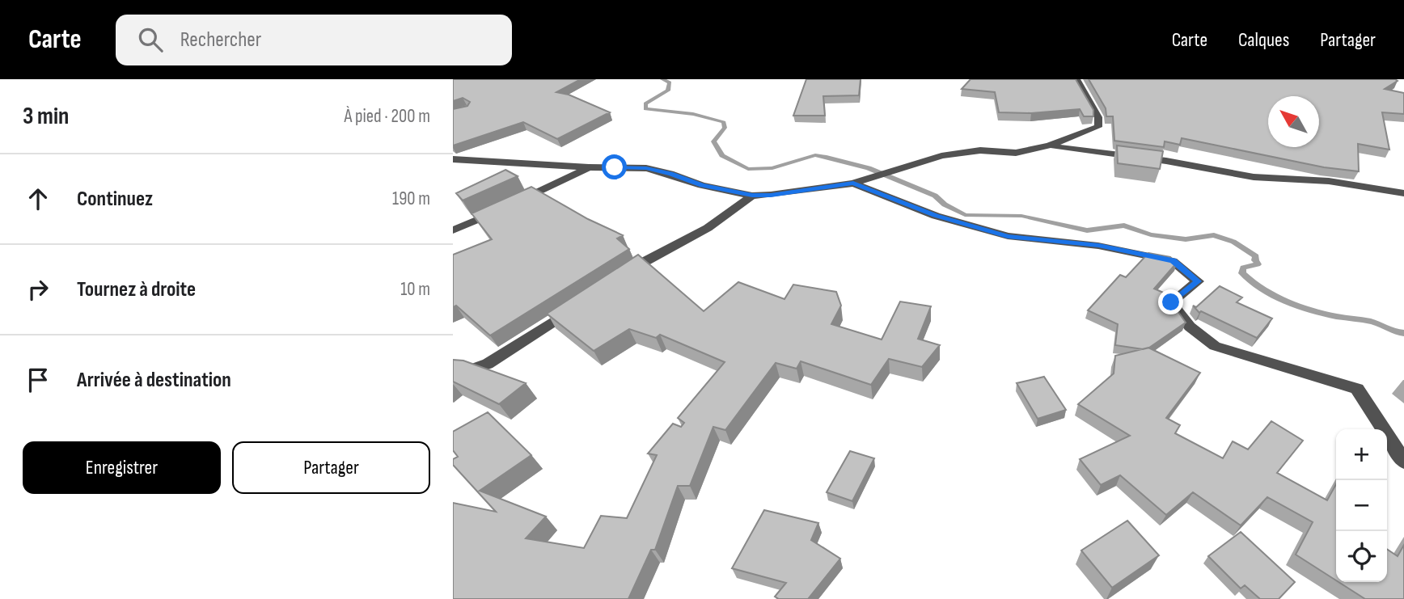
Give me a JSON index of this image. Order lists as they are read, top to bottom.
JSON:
{
  "north": "top left",
  "page": {
    "header": "Carte",
    "search": "Rechercher",
    "nav": ["Carte", "Calques", "Partager"],
    "heading": ["3 min", "À pied · 200 m"],
    "list": [
      ["Continuez", "190 m"],
      ["Tournez à droite", "10 m"],
      "Arrivée à destination"
    ],
    "buttons": ["Enregistrer", "Partager"],
    "map_buttons": ["+", "−"]
  }
}
